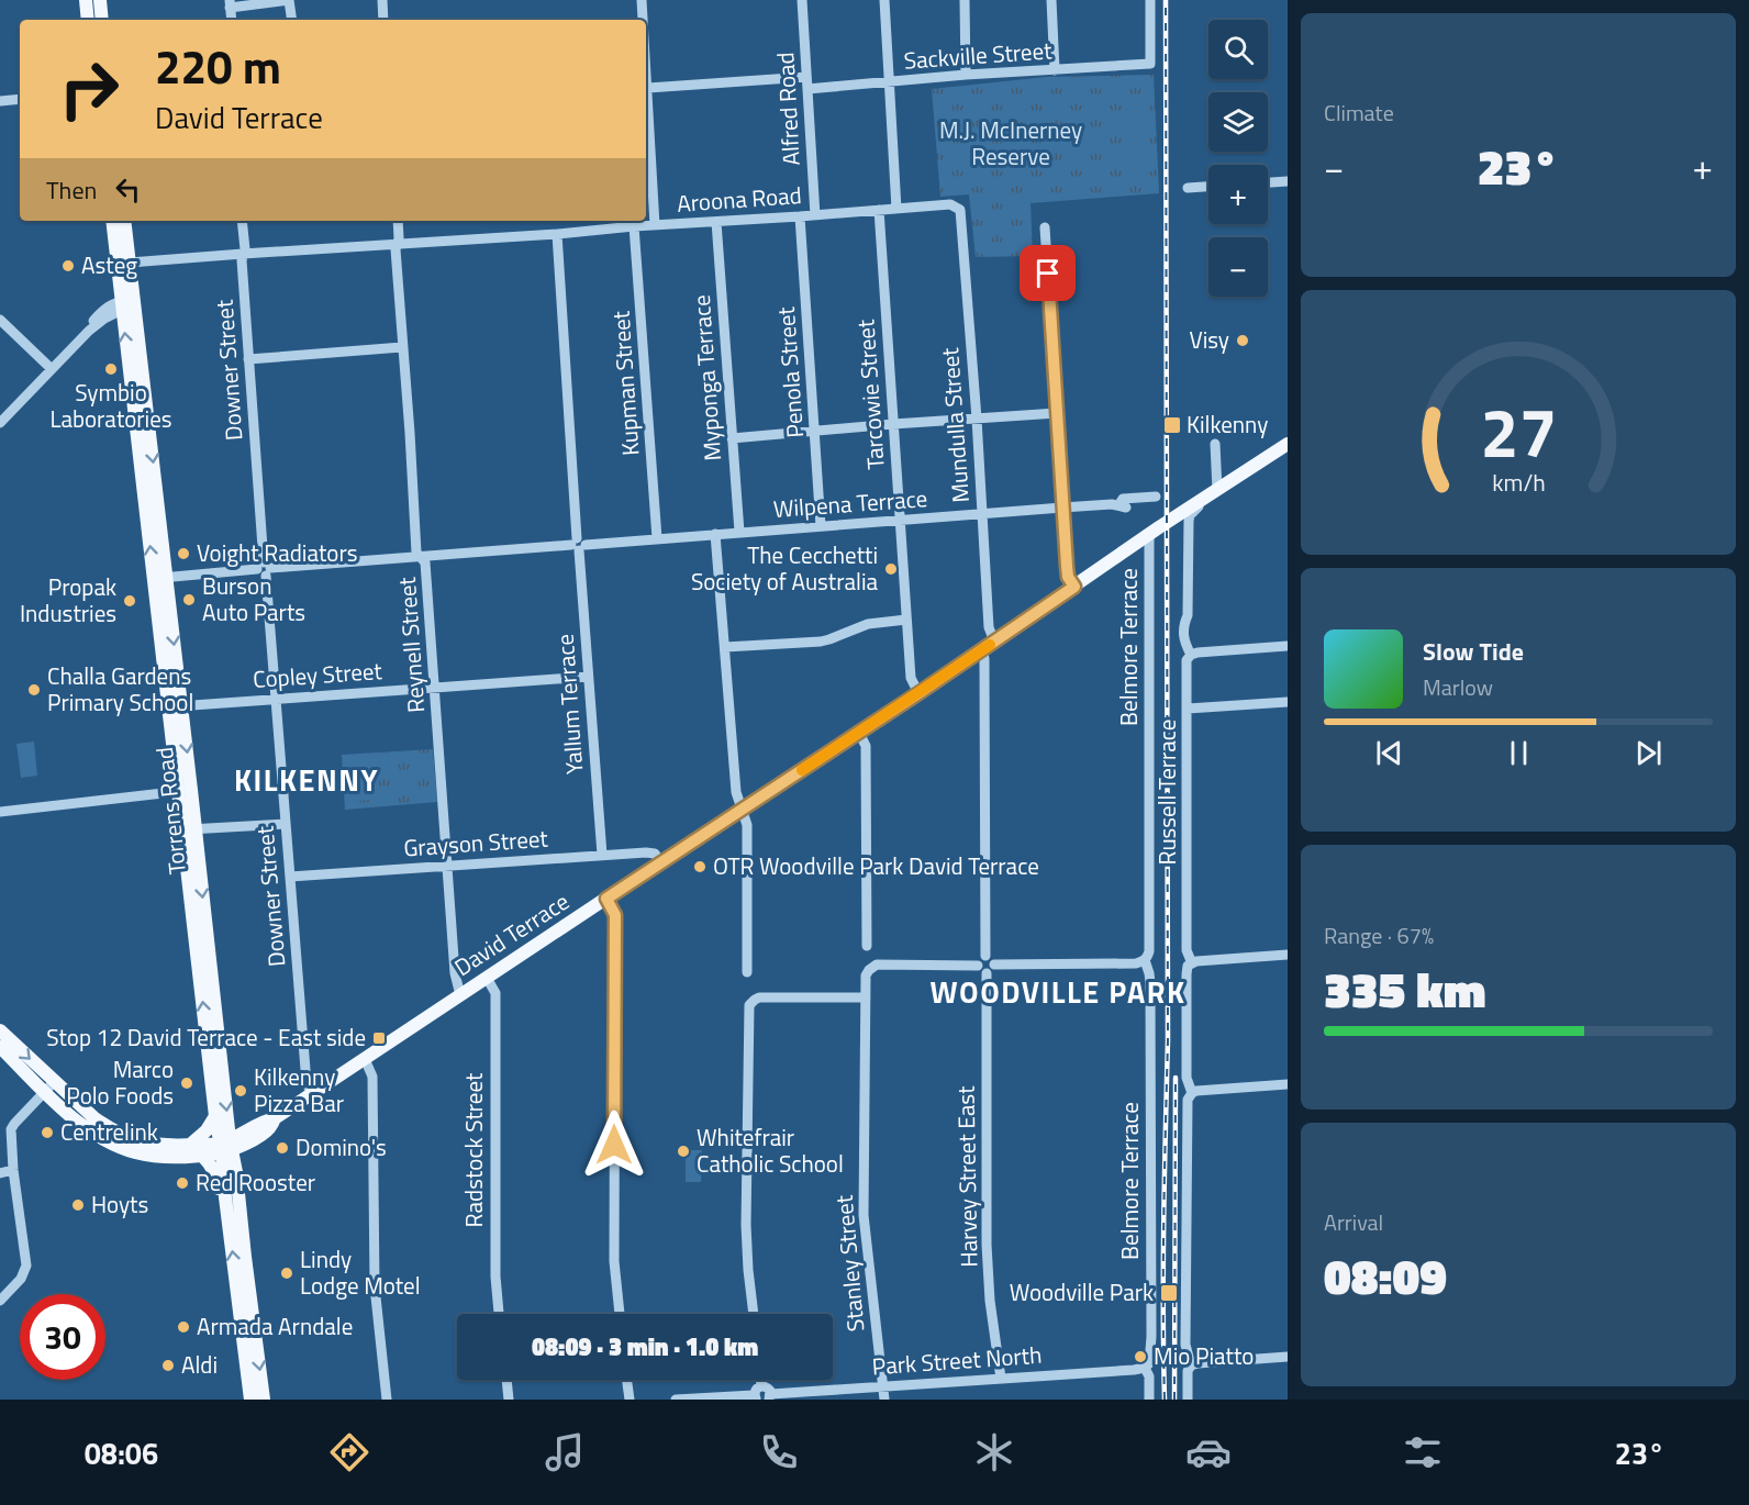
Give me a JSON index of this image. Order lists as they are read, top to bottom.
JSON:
{
  "streets": {
    "main road": ["Torrens Road", "David Terrace"],
    "street": [
      "Sackville Street",
      "Alfred Road",
      "Aroona Road",
      "Downer Street",
      "Penola Street",
      "Myponga Terrace",
      "Kupman Street",
      "Tarcowie Street",
      "Mundulla Street",
      "Wilpena Terrace",
      "Reynell Street",
      "Belmore Terrace",
      "Copley Street",
      "Yallum Terrace",
      "Russell Terrace",
      "Grayson Street",
      "Radstock Street",
      "Harvey Street East",
      "Stanley Street",
      "Park Street North"
    ]
  },
  "crossings": [
    ["Sackville Street", "Alfred Road"],
    ["Alfred Road", "Aroona Road"],
    ["Aroona Road", "Downer Street"],
    ["Aroona Road", "Penola Street"],
    ["Aroona Road", "Myponga Terrace"],
    ["Aroona Road", "Kupman Street"],
    ["Aroona Road", "Tarcowie Street"],
    ["Aroona Road", "Mundulla Street"],
    ["Aroona Road", "Reynell Street"],
    ["Aroona Road", "Yallum Terrace"],
    ["Aroona Road", "Torrens Road"],
    ["Downer Street", "Wilpena Terrace"],
    ["Downer Street", "Copley Street"],
    ["Downer Street", "Grayson Street"],
    ["Downer Street", "David Terrace"],
    ["Penola Street", "Wilpena Terrace"],
    ["Myponga Terrace", "Wilpena Terrace"],
    ["Kupman Street", "Wilpena Terrace"],
    ["Tarcowie Street", "Wilpena Terrace"],
    ["Tarcowie Street", "David Terrace"],
    ["Mundulla Street", "Wilpena Terrace"],
    ["Mundulla Street", "David Terrace"],
    ["Wilpena Terrace", "Reynell Street"],
    ["Wilpena Terrace", "Yallum Terrace"],
    ["Wilpena Terrace", "Torrens Road"],
    ["Reynell Street", "Copley Street"],
    ["Reynell Street", "Grayson Street"],
    ["Reynell Street", "David Terrace"],
    ["Belmore Terrace", "David Terrace"],
    ["Belmore Terrace", "Park Street North"],
    ["Copley Street", "Yallum Terrace"],
    ["Copley Street", "Torrens Road"],
    ["Yallum Terrace", "Grayson Street"],
    ["Russell Terrace", "David Terrace"],
    ["Torrens Road", "David Terrace"],
    ["Grayson Street", "David Terrace"],
    ["David Terrace", "Radstock Street"],
    ["Harvey Street East", "Stanley Street"],
    ["Harvey Street East", "Park Street North"],
    ["Stanley Street", "Park Street North"]
  ],
  "districts": ["KILKENNY", "WOODVILLE PARK"],
  "parks": ["M.J. McInerney Reserve"],
  "places": {
    "other": [
      "Asteg",
      "Visy",
      "Symbio Laboratories",
      "Voight Radiators",
      "The Cecchetti Society of Australia",
      "Burson Auto Parts",
      "Propak Industries",
      "Challa Gardens Primary School",
      "OTR Woodville Park David Terrace",
      "Marco Polo Foods",
      "Kilkenny Pizza Bar",
      "Centrelink",
      "Domino's",
      "Whitefrair Catholic School",
      "Red Rooster",
      "Hoyts",
      "Lindy Lodge Motel",
      "Armada Arndale",
      "Mio Piatto",
      "Aldi"
    ],
    "transit": ["Kilkenny", "Stop 12 David Terrace - East side", "Woodville Park"]
  },
  "page": {
    "tile": [
      "Climate",
      ["Range · 67%", "335 km"],
      ["Arrival", "08:09"]
    ],
    "map_buttons": ["+", "−"],
    "turn": ["220 m", "David Terrace"],
    "heat": ["−", "23°", "+"],
    "then": "Then",
    "song": ["Slow Tide", "Marlow"],
    "limit": "30",
    "trip": "08:09 · 3 min · 1.0 km",
    "tabs": ["08:06", "23°"],
    "gauge": ["27", "km/h"]
  }
}
